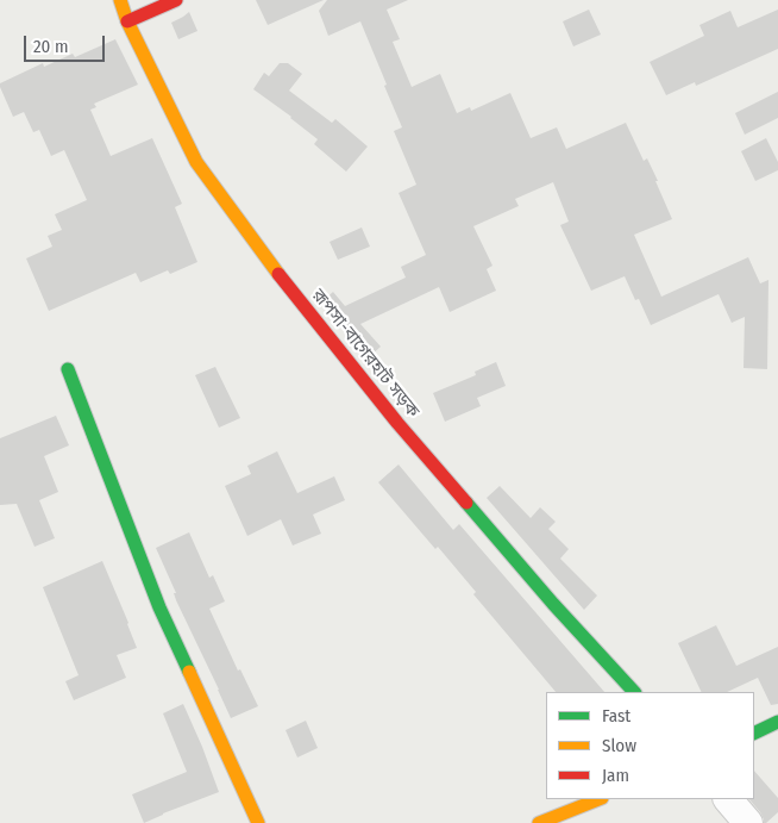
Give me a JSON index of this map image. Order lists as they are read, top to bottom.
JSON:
{
  "streets": {
    "main road": ["রূপসা-বাগেরহাট সড়ক"]
  },
  "legend": ["Fast", "Slow", "Jam"],
  "scale_bar": "20 m"
}
